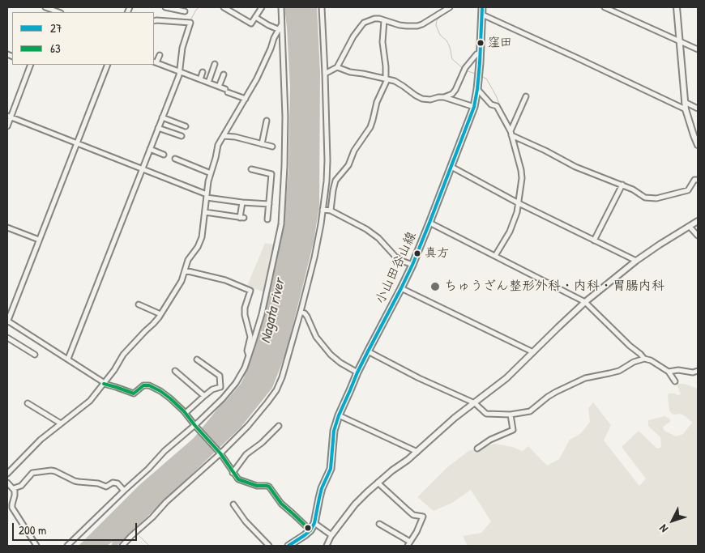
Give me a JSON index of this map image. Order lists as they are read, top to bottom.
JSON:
{
  "streets": {
    "main road": ["小山田谷山線"]
  },
  "water": ["Nagata river"],
  "places": ["窪田", "真方", "ちゅうざん整形外科・内科・胃腸内科"],
  "lines": ["transit line 27", "transit line 63"],
  "legend": ["27", "63"],
  "scale_bar": "200 m",
  "north": "bottom left"
}
